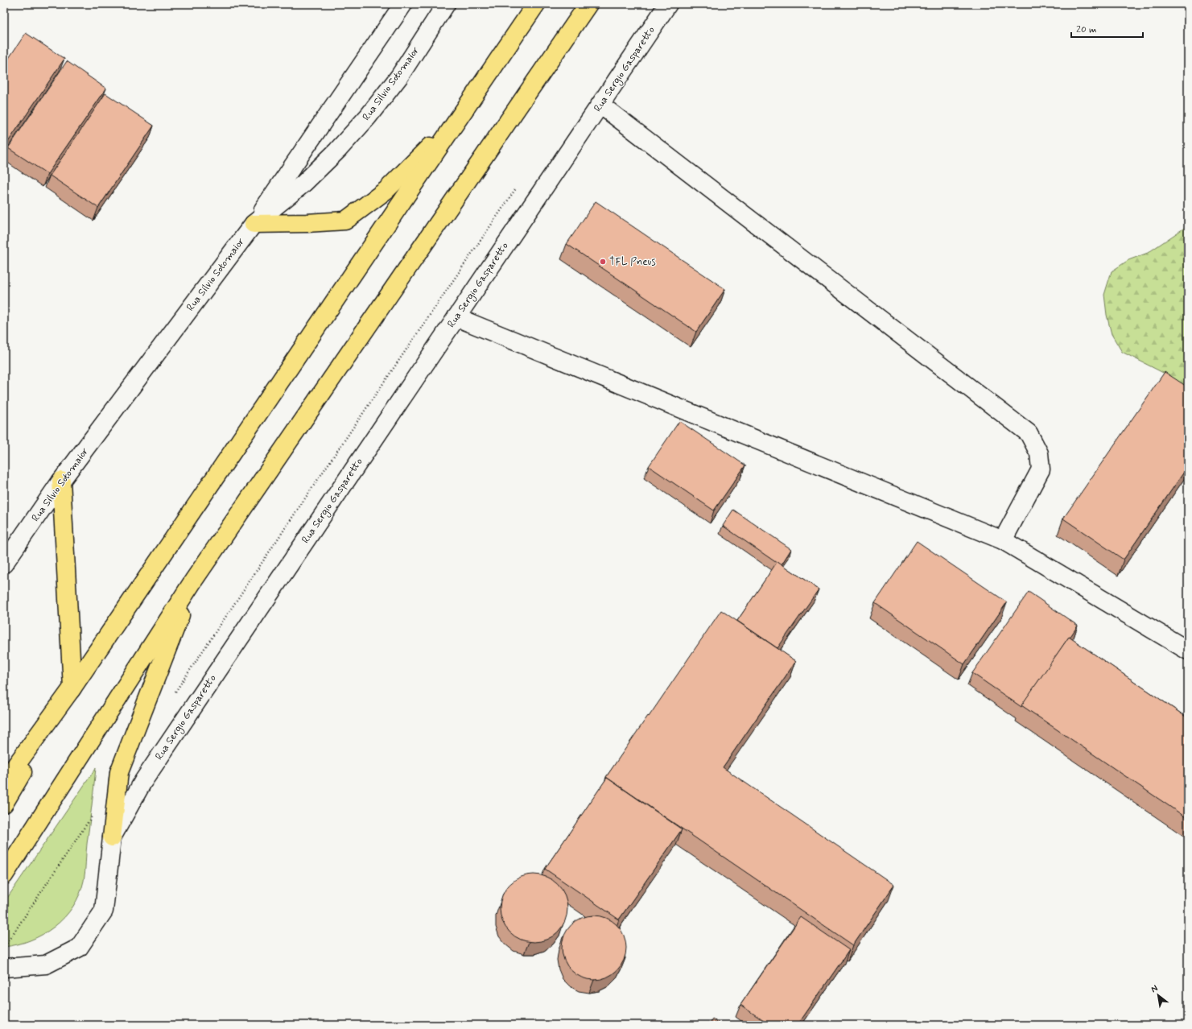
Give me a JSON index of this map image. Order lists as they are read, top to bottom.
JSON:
{
  "streets": {
    "street": ["Rua Sergio Gasparetto", "Rua Silvio Sotomaior"]
  },
  "places": ["TFL Pneus"],
  "scale_bar": "20 m",
  "north": "top left"
}
